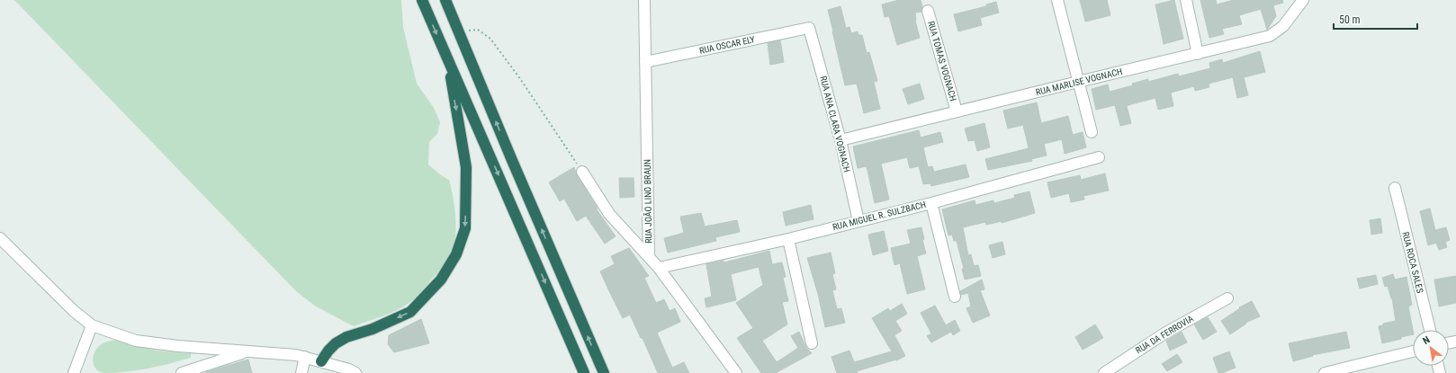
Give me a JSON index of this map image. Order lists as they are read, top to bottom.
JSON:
{
  "streets": {
    "street": [
      "RUA OSCAR ELY",
      "RUA TOMAS VOGNACH",
      "RUA MARLISE VOGNACH",
      "RUA ANA CLARA VOGNACH",
      "RUA JOÃO LINO BRAUN",
      "RUA MIGUEL R. SULZBACH",
      "RUA ROCA SALES",
      "RUA DA FERROVIA"
    ]
  },
  "crossings": [
    ["RUA OSCAR ELY", "RUA ANA CLARA VOGNACH"],
    ["RUA OSCAR ELY", "RUA JOÃO LINO BRAUN"],
    ["RUA TOMAS VOGNACH", "RUA MARLISE VOGNACH"],
    ["RUA MARLISE VOGNACH", "RUA ANA CLARA VOGNACH"],
    ["RUA ANA CLARA VOGNACH", "RUA MIGUEL R. SULZBACH"]
  ],
  "scale_bar": "50 m",
  "north": "top left"
}
